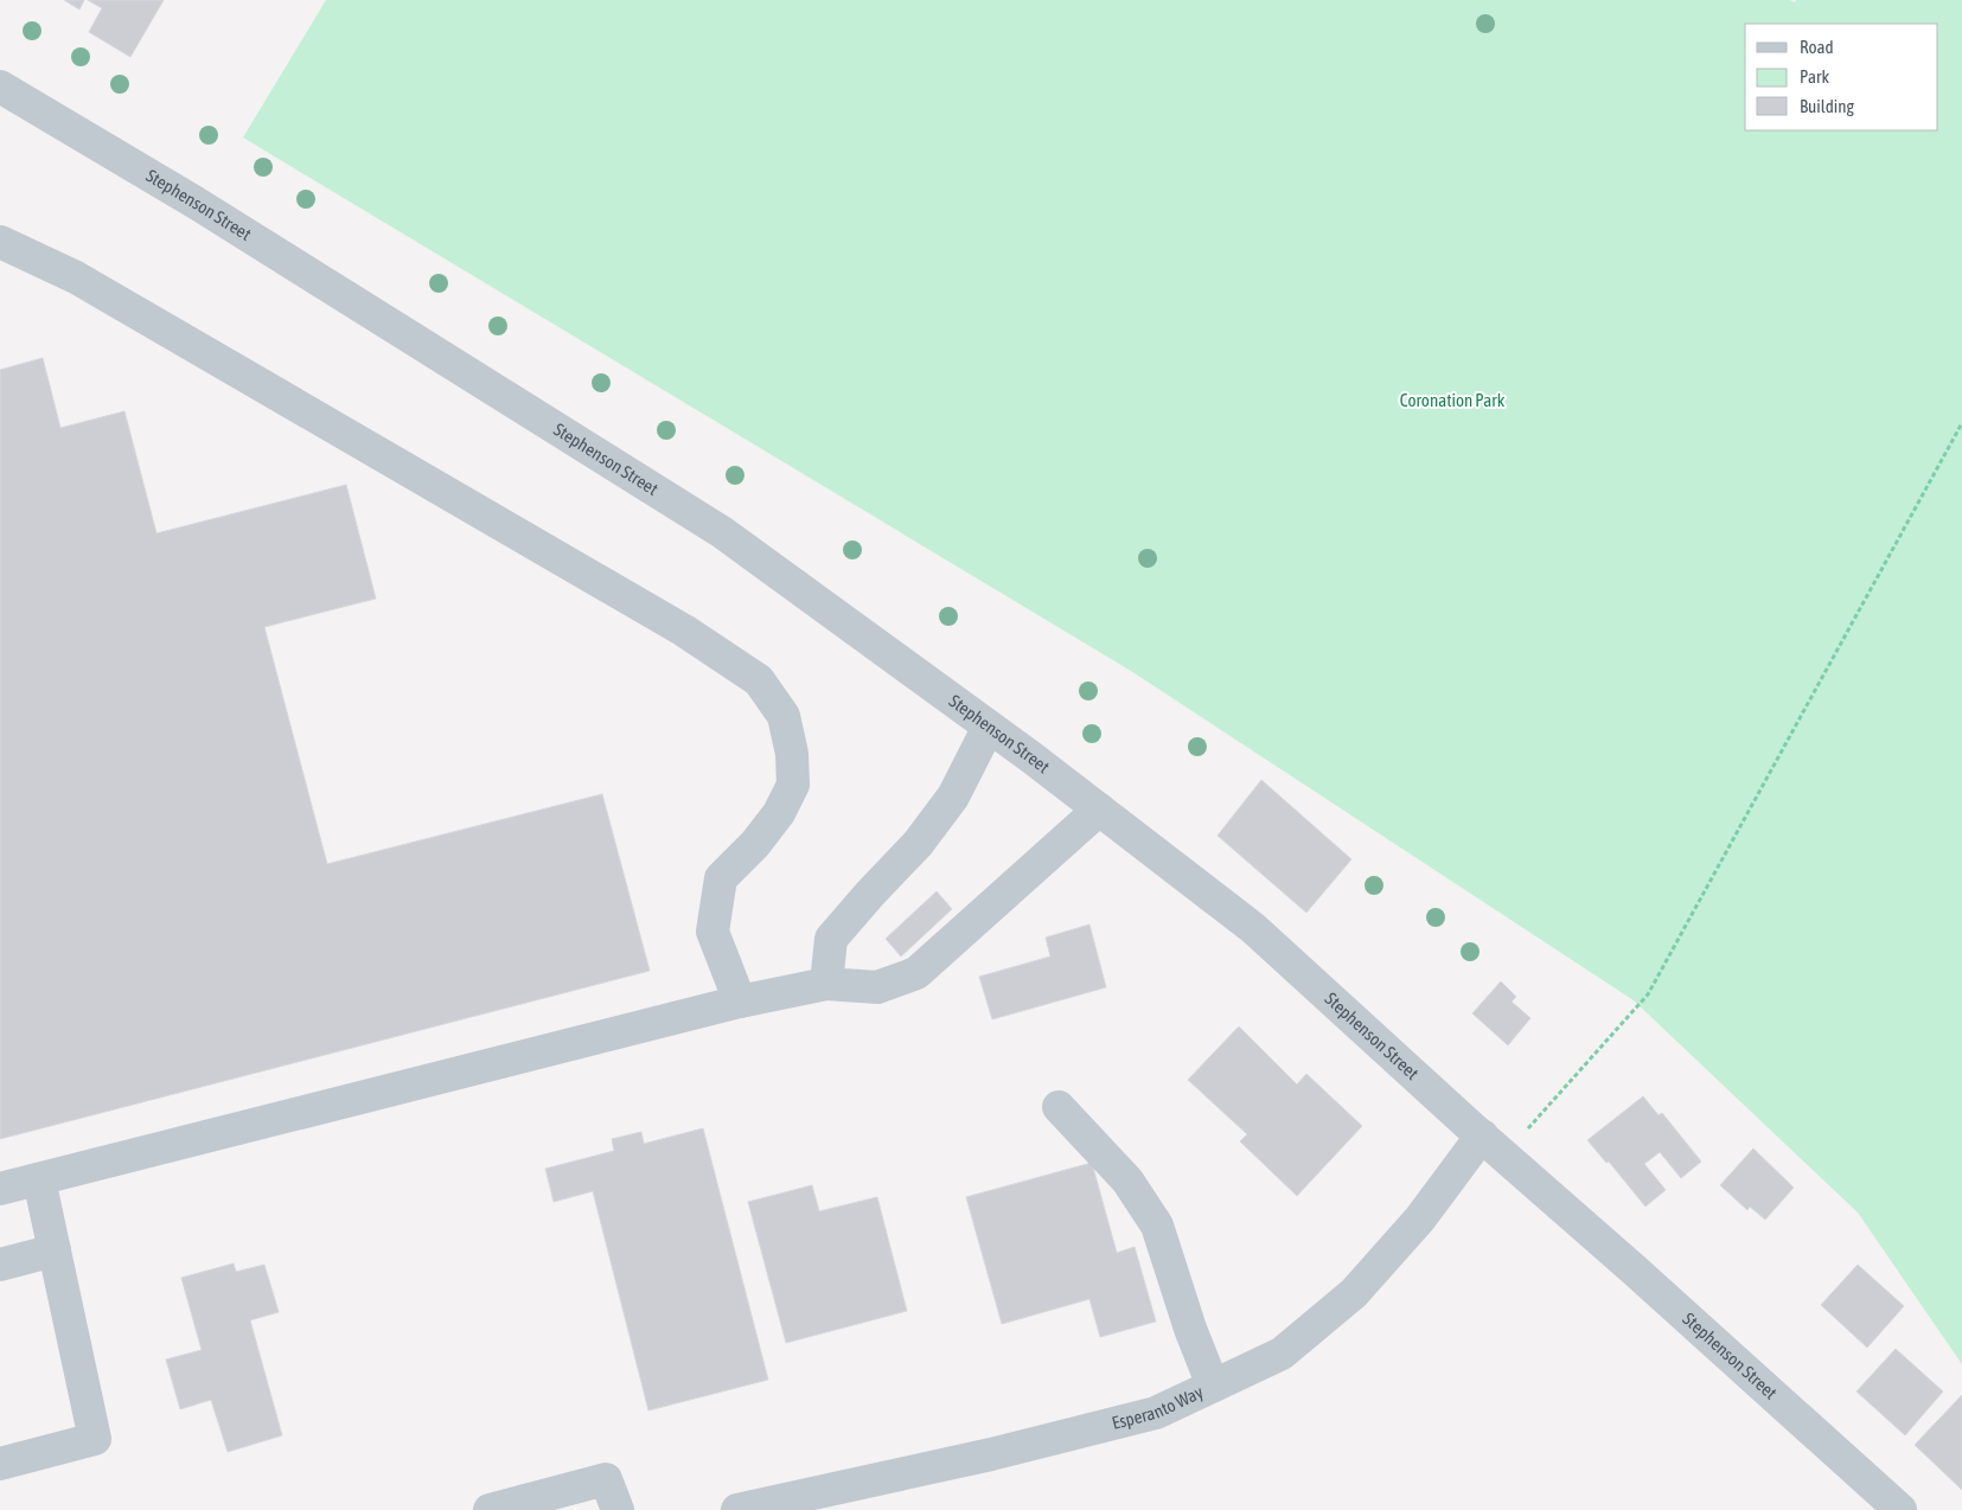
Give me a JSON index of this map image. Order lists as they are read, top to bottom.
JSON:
{
  "streets": {
    "street": ["Stephenson Street", "Esperanto Way"]
  },
  "crossings": [
    ["Stephenson Street", "Esperanto Way"]
  ],
  "parks": ["Coronation Park"],
  "legend": ["Road", "Park", "Building"]
}
